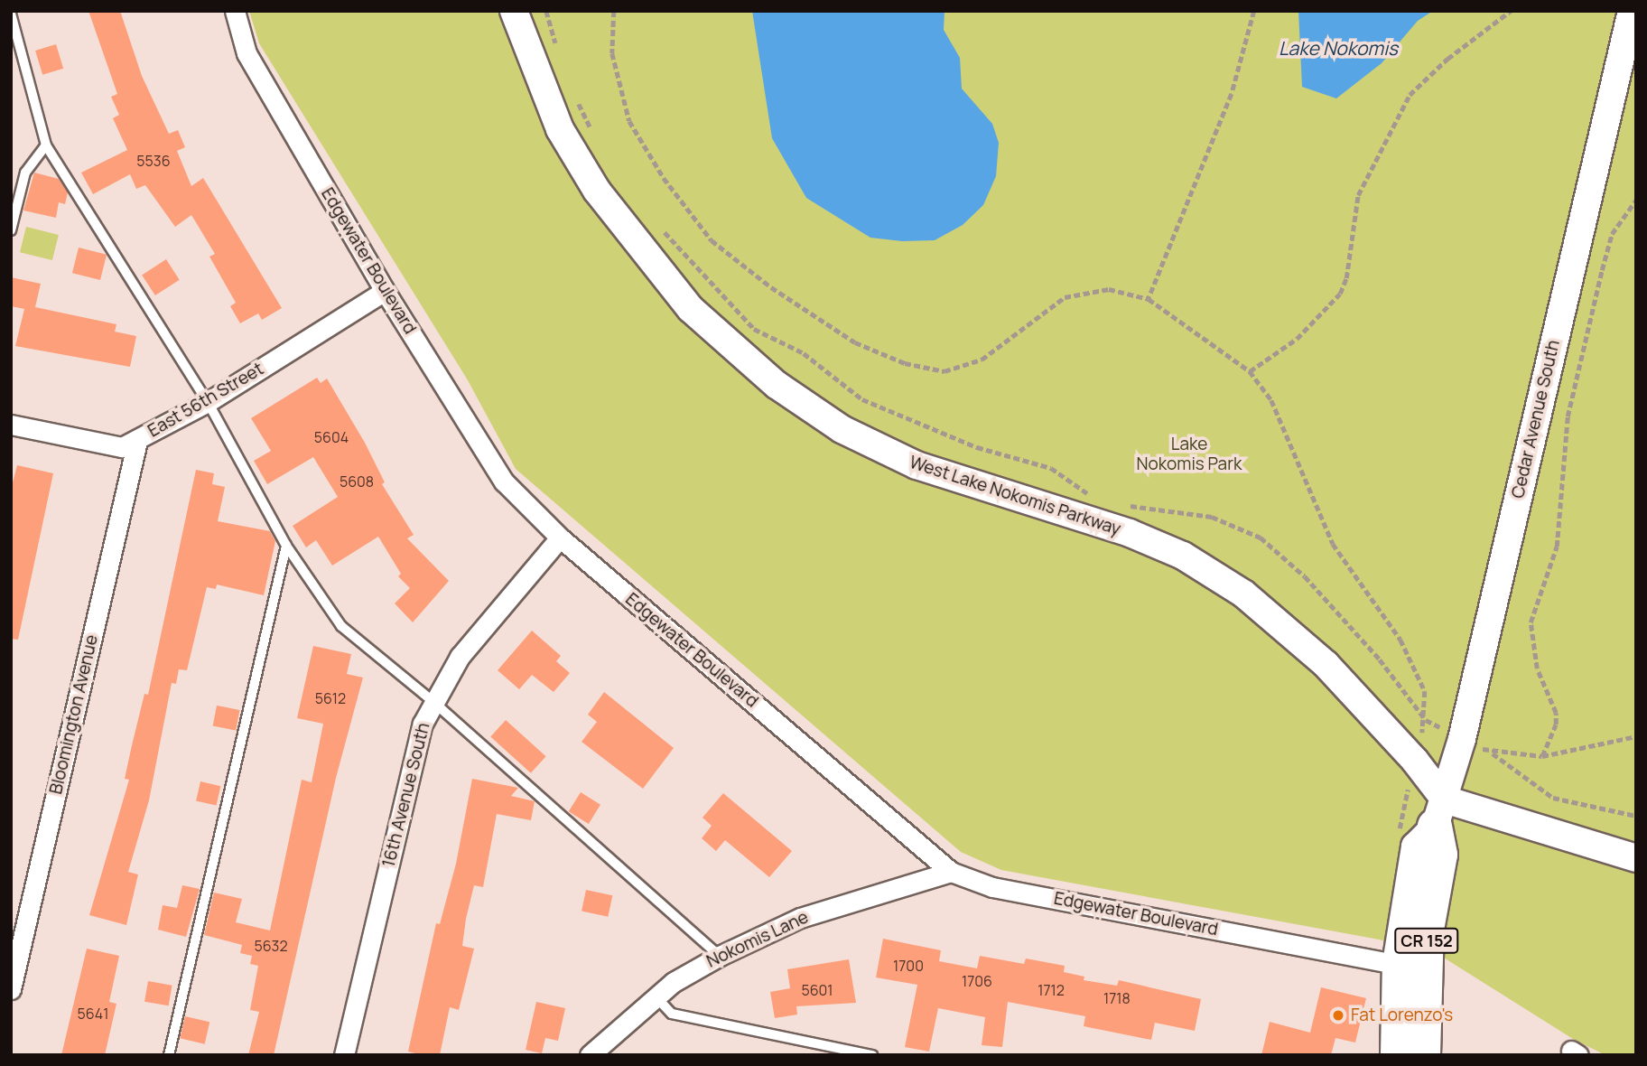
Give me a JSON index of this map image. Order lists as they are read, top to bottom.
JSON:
{
  "streets": {
    "highway": ["Cedar Avenue South", "CR 152"],
    "street": [
      "Edgewater Boulevard",
      "East 56th Street",
      "West Lake Nokomis Parkway",
      "Bloomington Avenue",
      "16th Avenue South",
      "Nokomis Lane"
    ]
  },
  "crossings": [
    ["Edgewater Boulevard", "East 56th Street"],
    ["Edgewater Boulevard", "Cedar Avenue South"],
    ["Edgewater Boulevard", "16th Avenue South"],
    ["Edgewater Boulevard", "Nokomis Lane"],
    ["East 56th Street", "Bloomington Avenue"],
    ["Cedar Avenue South", "West Lake Nokomis Parkway"]
  ],
  "water": ["Lake Nokomis"],
  "parks": ["Lake Nokomis Park"],
  "places": ["Fat Lorenzo's"],
  "house_numbers": [
    "5536",
    "5604",
    "5608",
    "5612",
    "5632",
    "1700",
    "1706",
    "5601",
    "1712",
    "1718",
    "5641"
  ]
}
